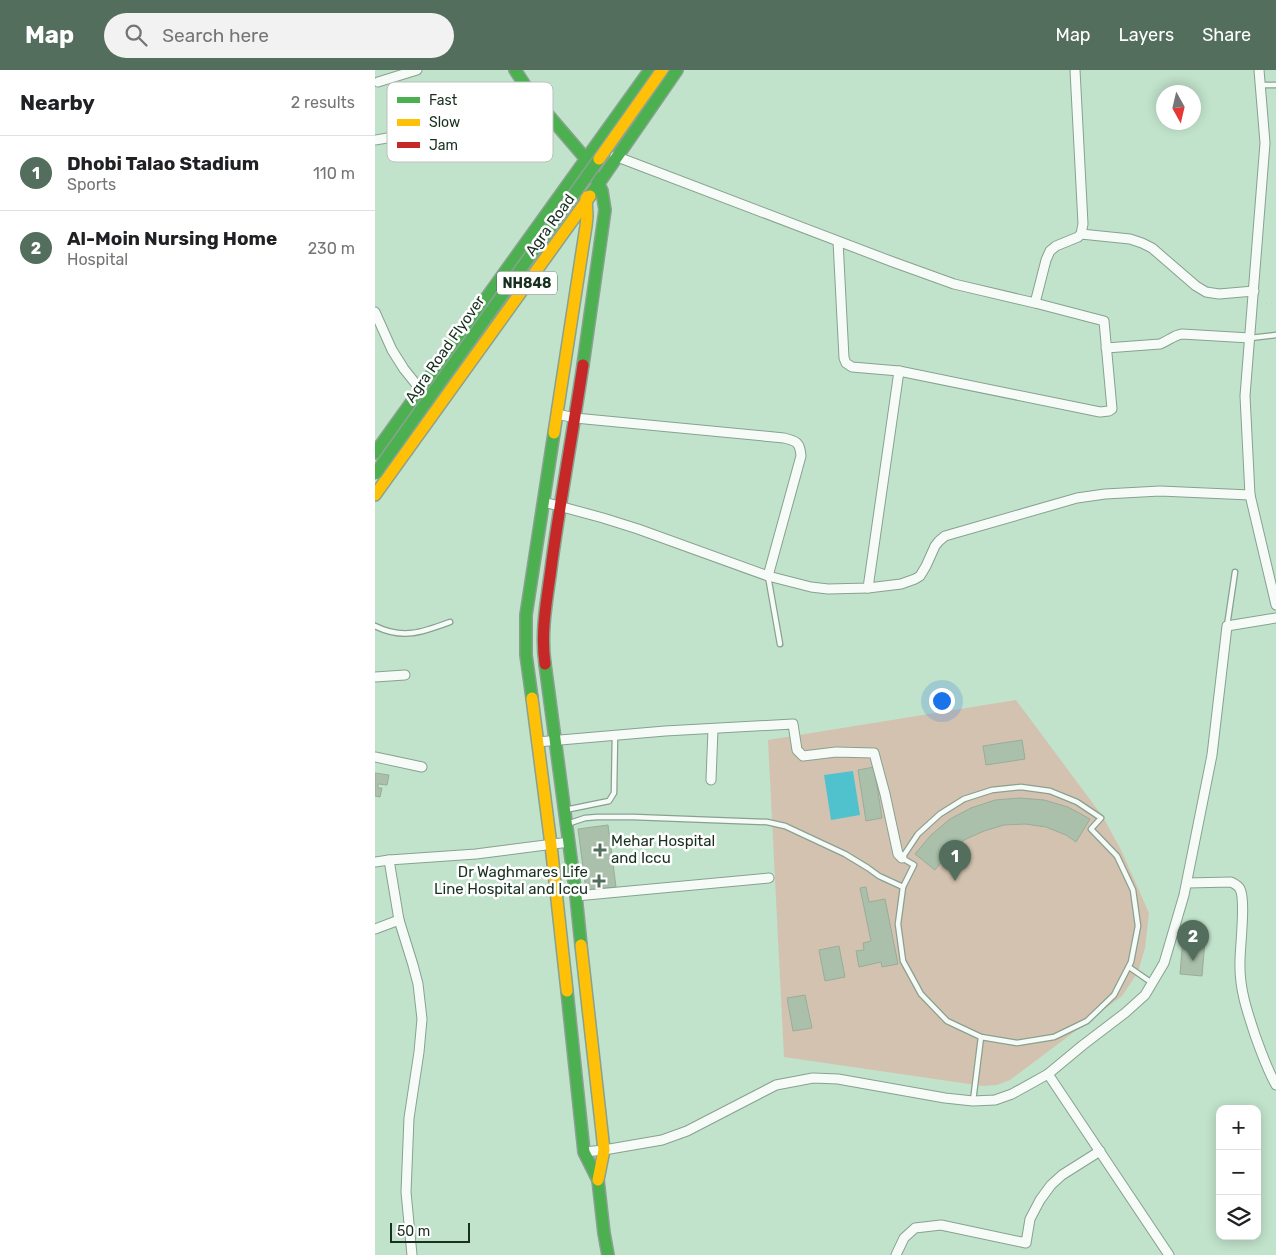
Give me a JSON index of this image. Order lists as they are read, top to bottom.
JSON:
{
  "streets": {
    "main road": ["Agra Road", "NH848", "Agra Road Flyover"]
  },
  "places": {
    "health": ["Mehar Hospital and Iccu", "Dr Waghmares Life Line Hospital and Iccu"]
  },
  "legend": ["Fast", "Slow", "Jam"],
  "scale_bar": "50 m",
  "north": "bottom",
  "page": {
    "header": "Map",
    "search": "Search here",
    "nav": ["Map", "Layers", "Share"],
    "heading": ["Nearby", "2 results"],
    "list": [
      {
        "mark": "1",
        "name": "Dhobi Talao Stadium",
        "note": "Sports",
        "value": "110 m"
      },
      {
        "mark": "2",
        "name": "Al-Moin Nursing Home",
        "note": "Hospital",
        "value": "230 m"
      }
    ],
    "pins": ["1", "2"],
    "map_buttons": ["+", "−"],
    "scale": "50 m"
  }
}
